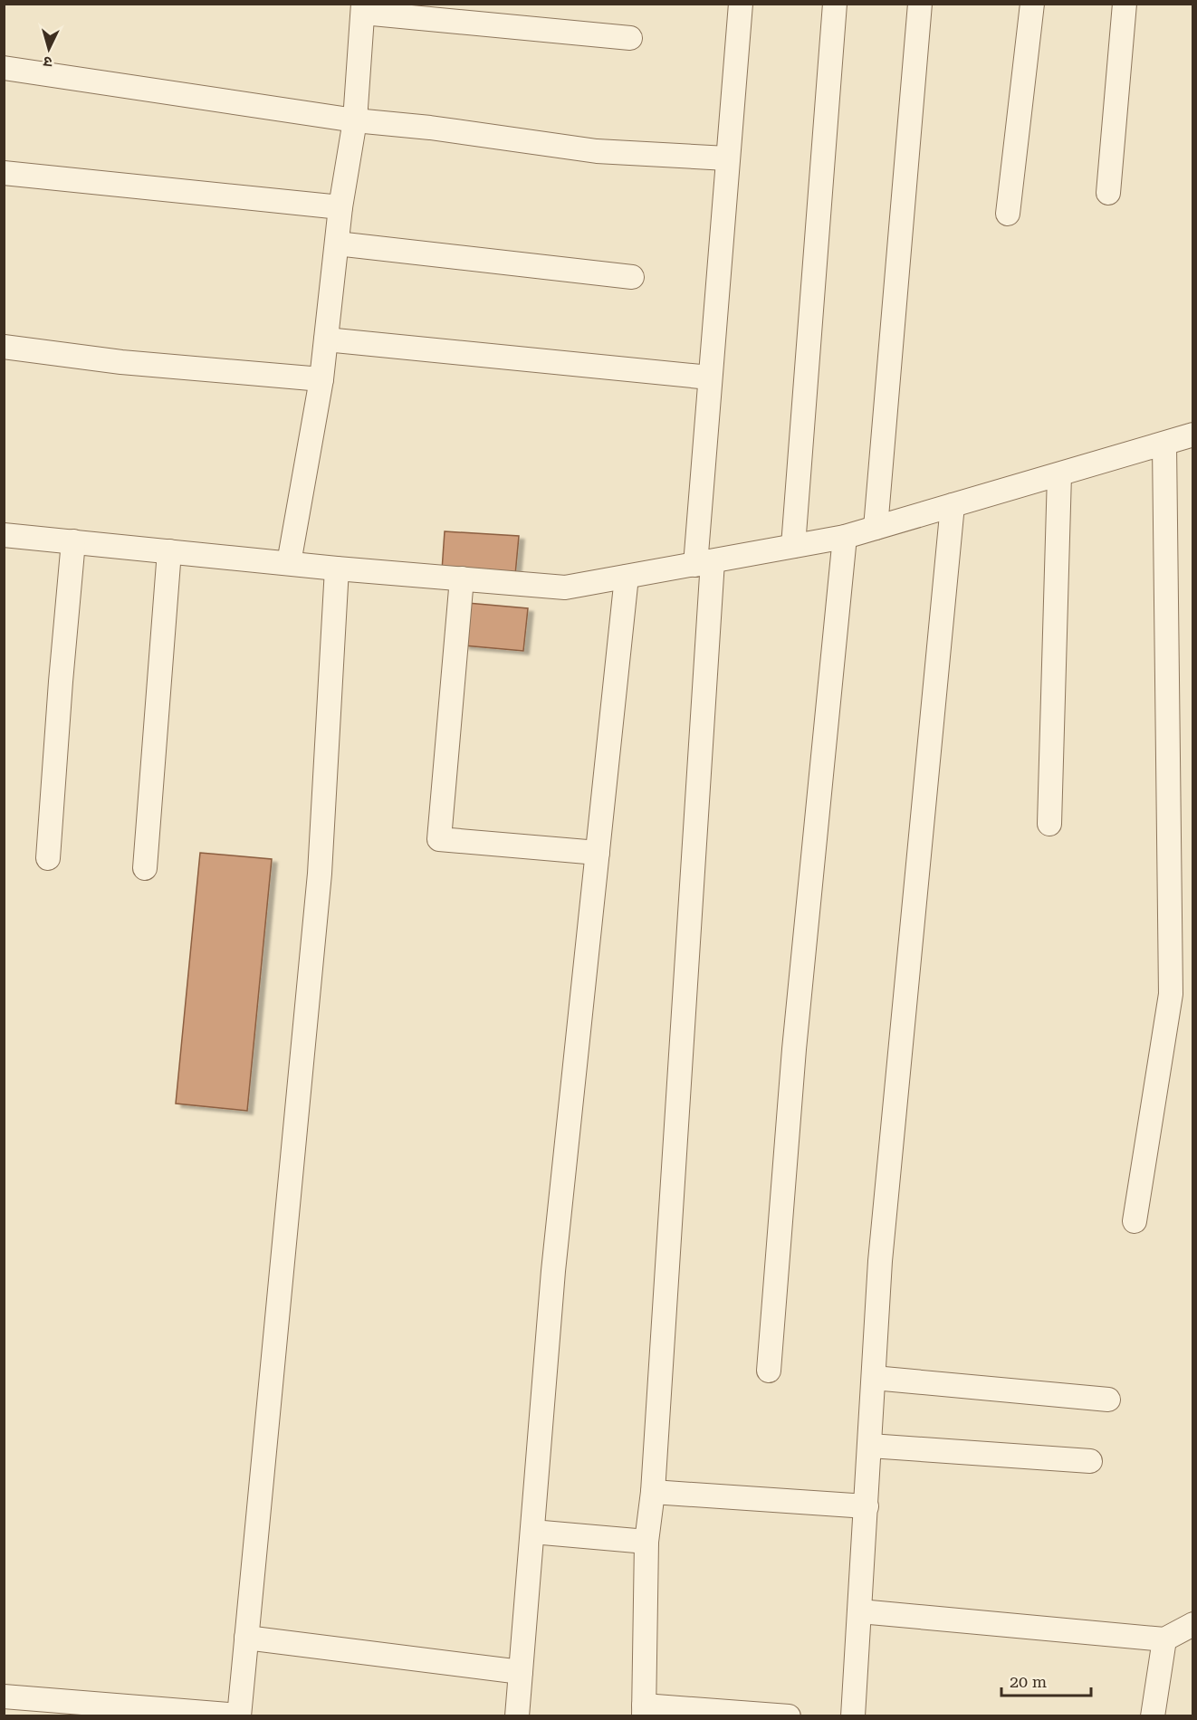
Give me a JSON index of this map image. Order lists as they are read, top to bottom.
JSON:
{
  "scale_bar": "20 m",
  "north": "bottom"
}
